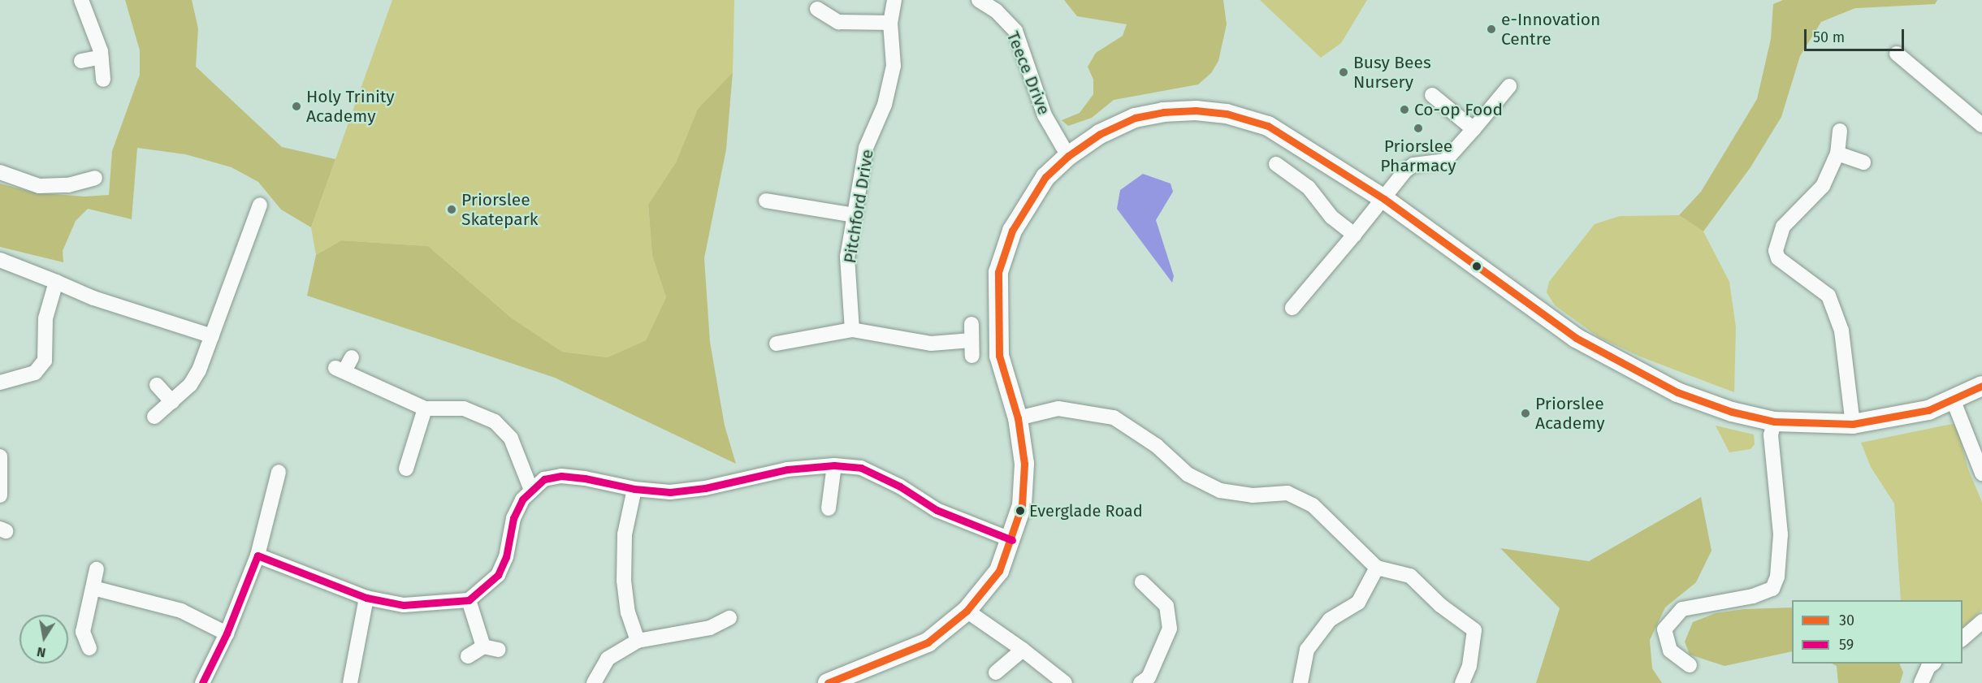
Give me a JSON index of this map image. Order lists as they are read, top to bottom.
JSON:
{
  "streets": {
    "street": ["Teece Drive", "Pitchford Drive"]
  },
  "places": [
    "e-Innovation Centre",
    "Busy Bees Nursery",
    "Holy Trinity Academy",
    "Co-op Food",
    "Priorslee Pharmacy",
    "Priorslee Skatepark",
    "Priorslee Academy",
    "Everglade Road"
  ],
  "lines": ["transit line 30", "transit line 59"],
  "legend": ["30", "59"],
  "scale_bar": "50 m",
  "north": "bottom"
}
